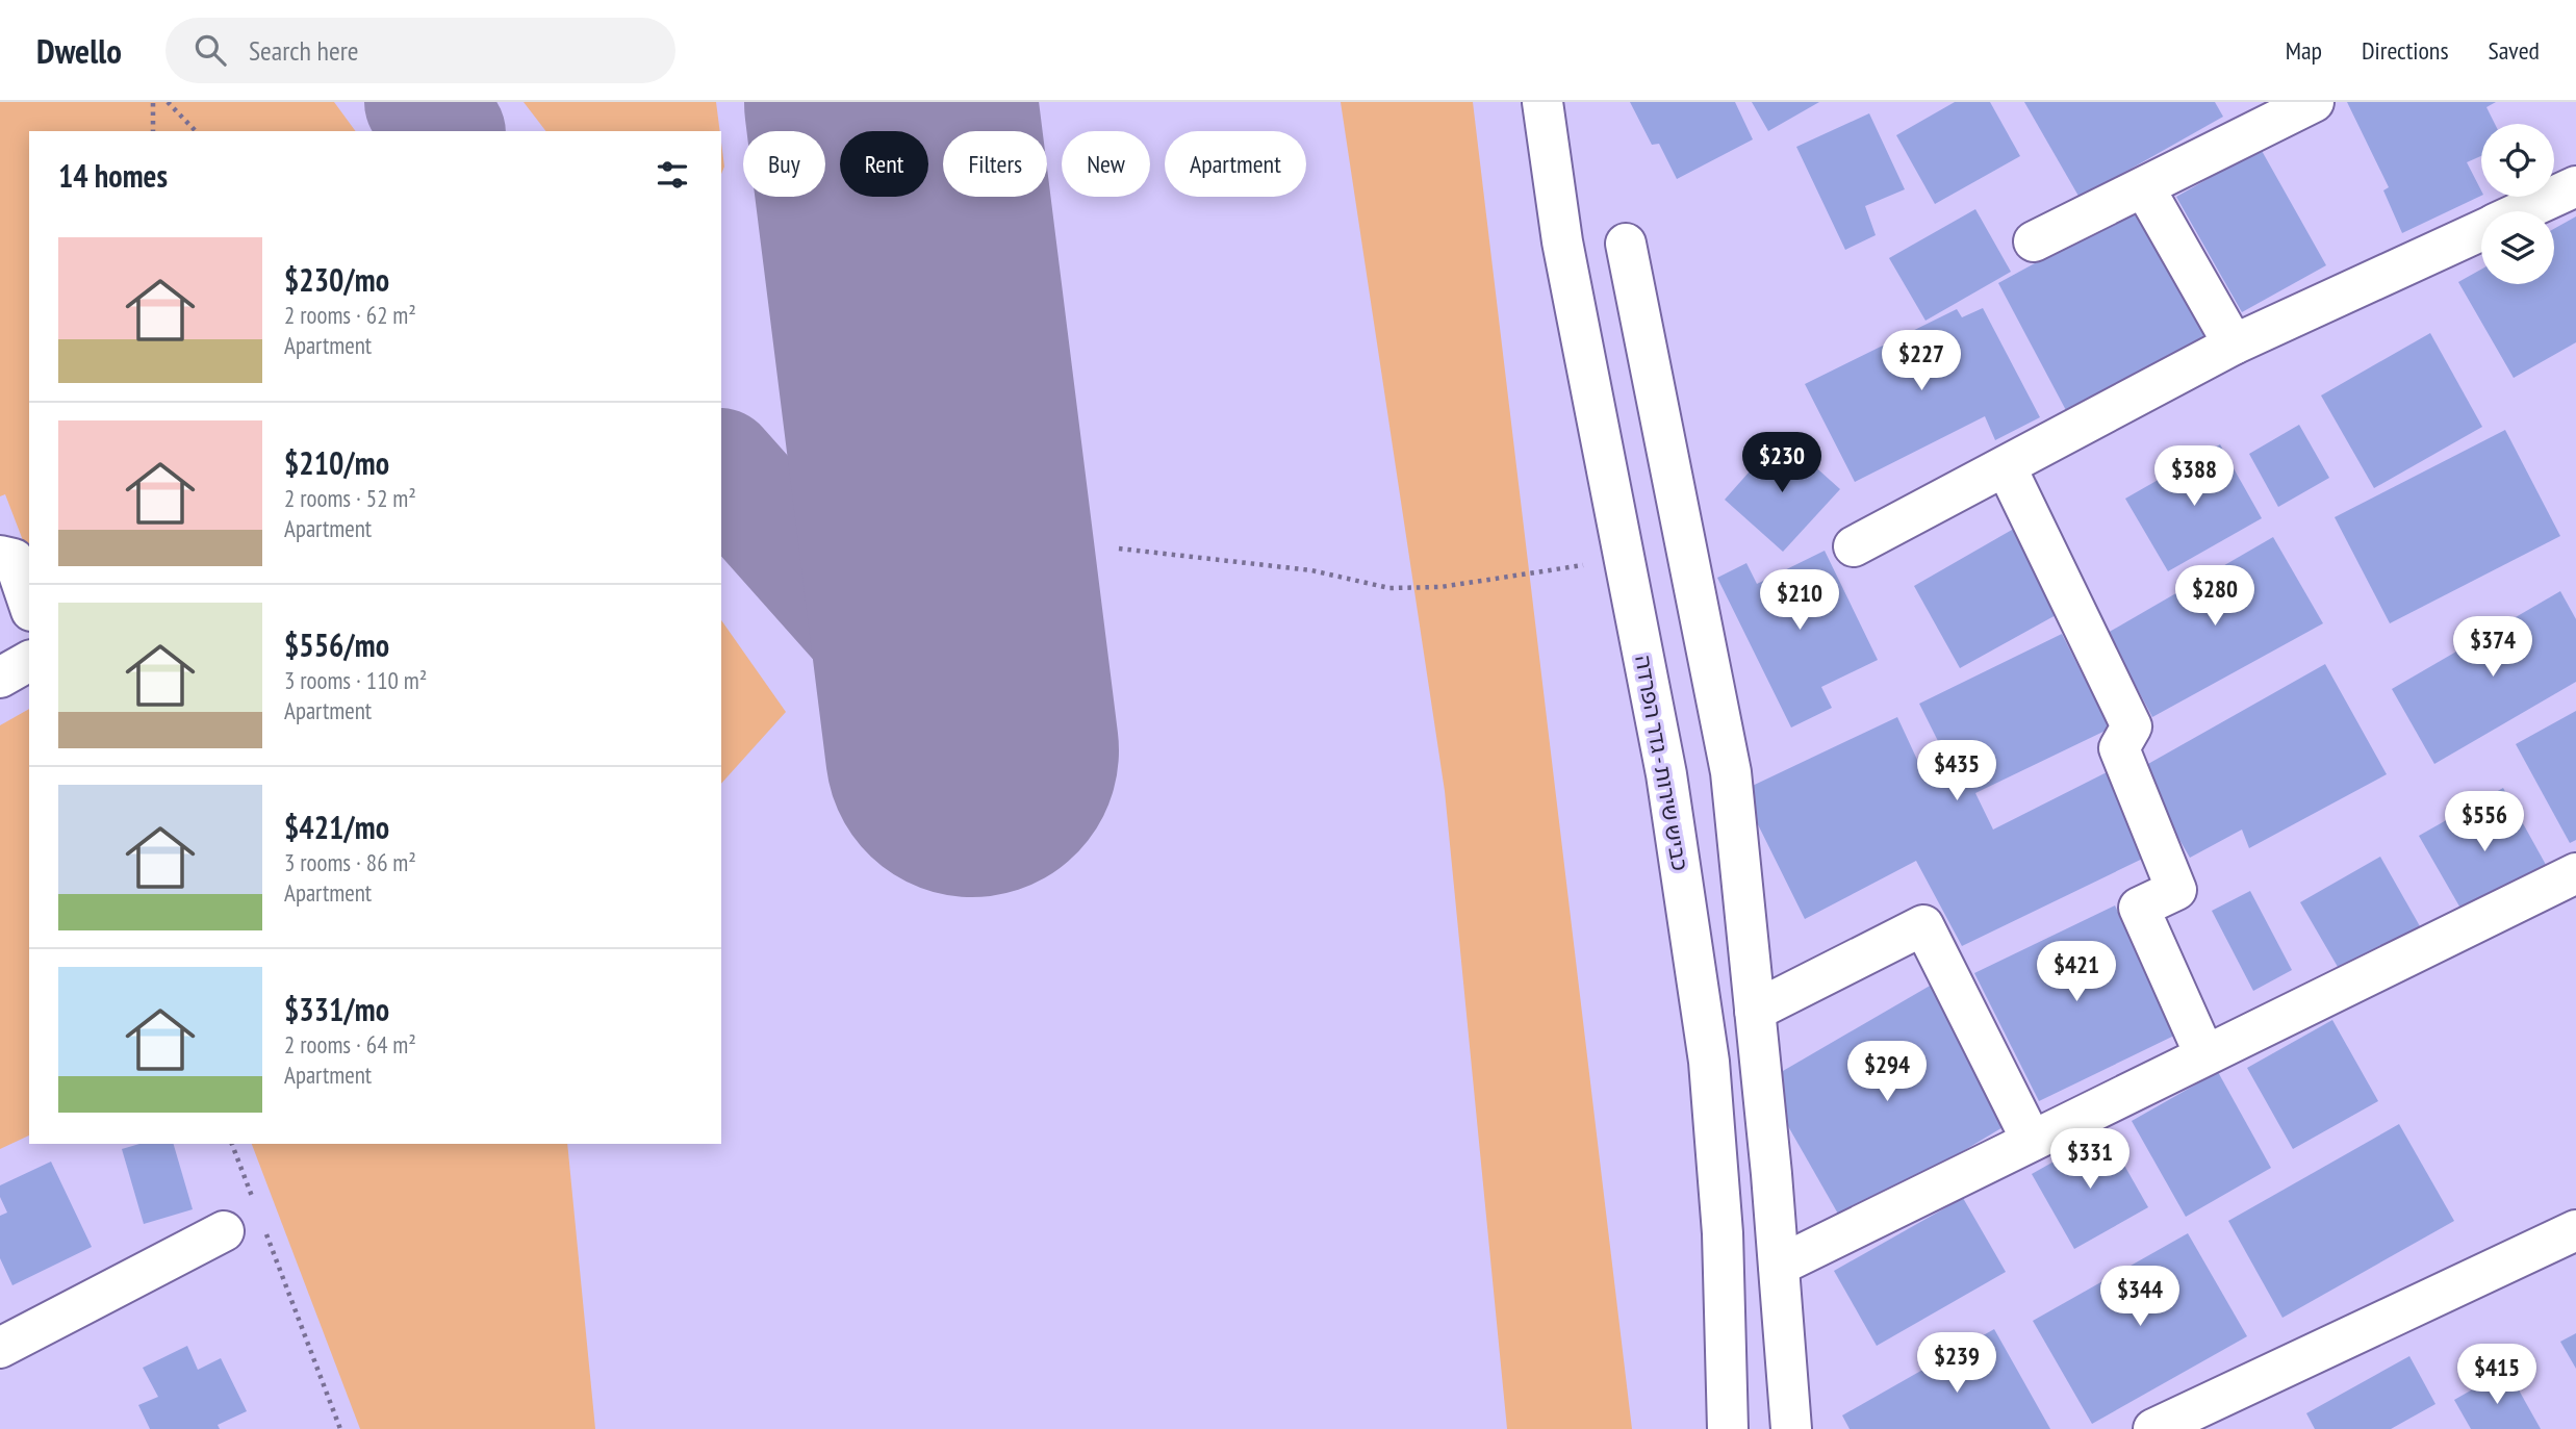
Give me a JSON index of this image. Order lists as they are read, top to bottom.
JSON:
{
  "streets": {
    "street": ["כביש שירות - גדר הפרדה"]
  },
  "page": {
    "header": "Dwello",
    "search": "Search here",
    "nav": ["Map", "Directions", "Saved"],
    "chip": [
      "Buy",
      "Rent",
      "Filters",
      "New",
      "Apartment"
    ],
    "heading": "14 homes",
    "list": [
      {
        "name": "$230/mo",
        "note": "2 rooms · 62 m² · Apartment"
      },
      {
        "name": "$210/mo",
        "note": "2 rooms · 52 m² · Apartment"
      },
      {
        "name": "$556/mo",
        "note": "3 rooms · 110 m² · Apartment"
      },
      {
        "name": "$421/mo",
        "note": "3 rooms · 86 m² · Apartment"
      },
      {
        "name": "$331/mo",
        "note": "2 rooms · 64 m² · Apartment"
      }
    ],
    "price": [
      "$227",
      "$230",
      "$388",
      "$280",
      "$210",
      "$374",
      "$435",
      "$556",
      "$421",
      "$294",
      "$331",
      "$344",
      "$239",
      "$415"
    ]
  }
}
